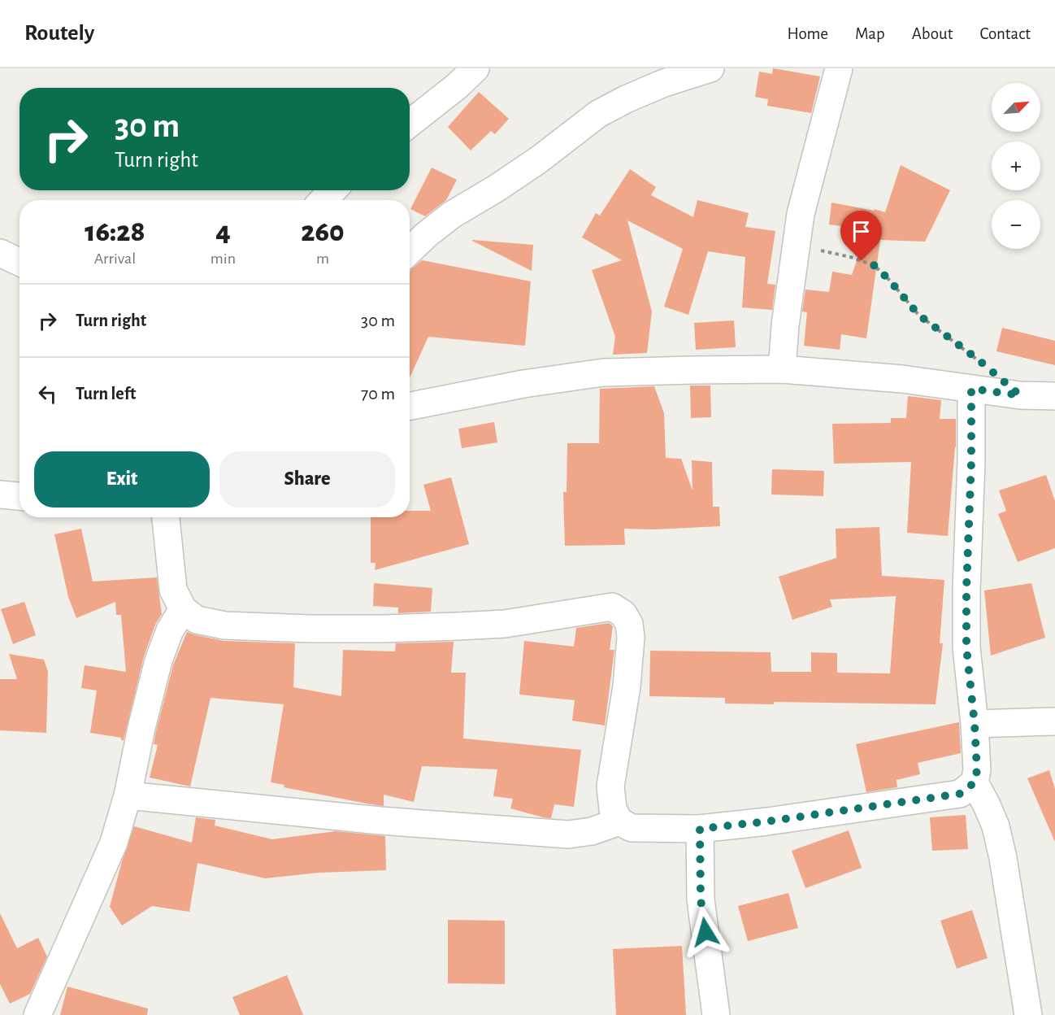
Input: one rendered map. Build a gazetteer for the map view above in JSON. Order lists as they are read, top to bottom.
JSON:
{
  "north": "top right",
  "page": {
    "header": "Routely",
    "nav": [
      "Home",
      "Map",
      "About",
      "Contact"
    ],
    "map_buttons": ["+", "−"],
    "turn": ["30 m", "Turn right"],
    "eta": [
      "16:28",
      "Arrival",
      "4",
      "min",
      "260",
      "m"
    ],
    "list": [
      {
        "name": "Turn right",
        "value": "30 m"
      },
      {
        "name": "Turn left",
        "value": "70 m"
      }
    ],
    "buttons": ["Exit", "Share"]
  }
}
